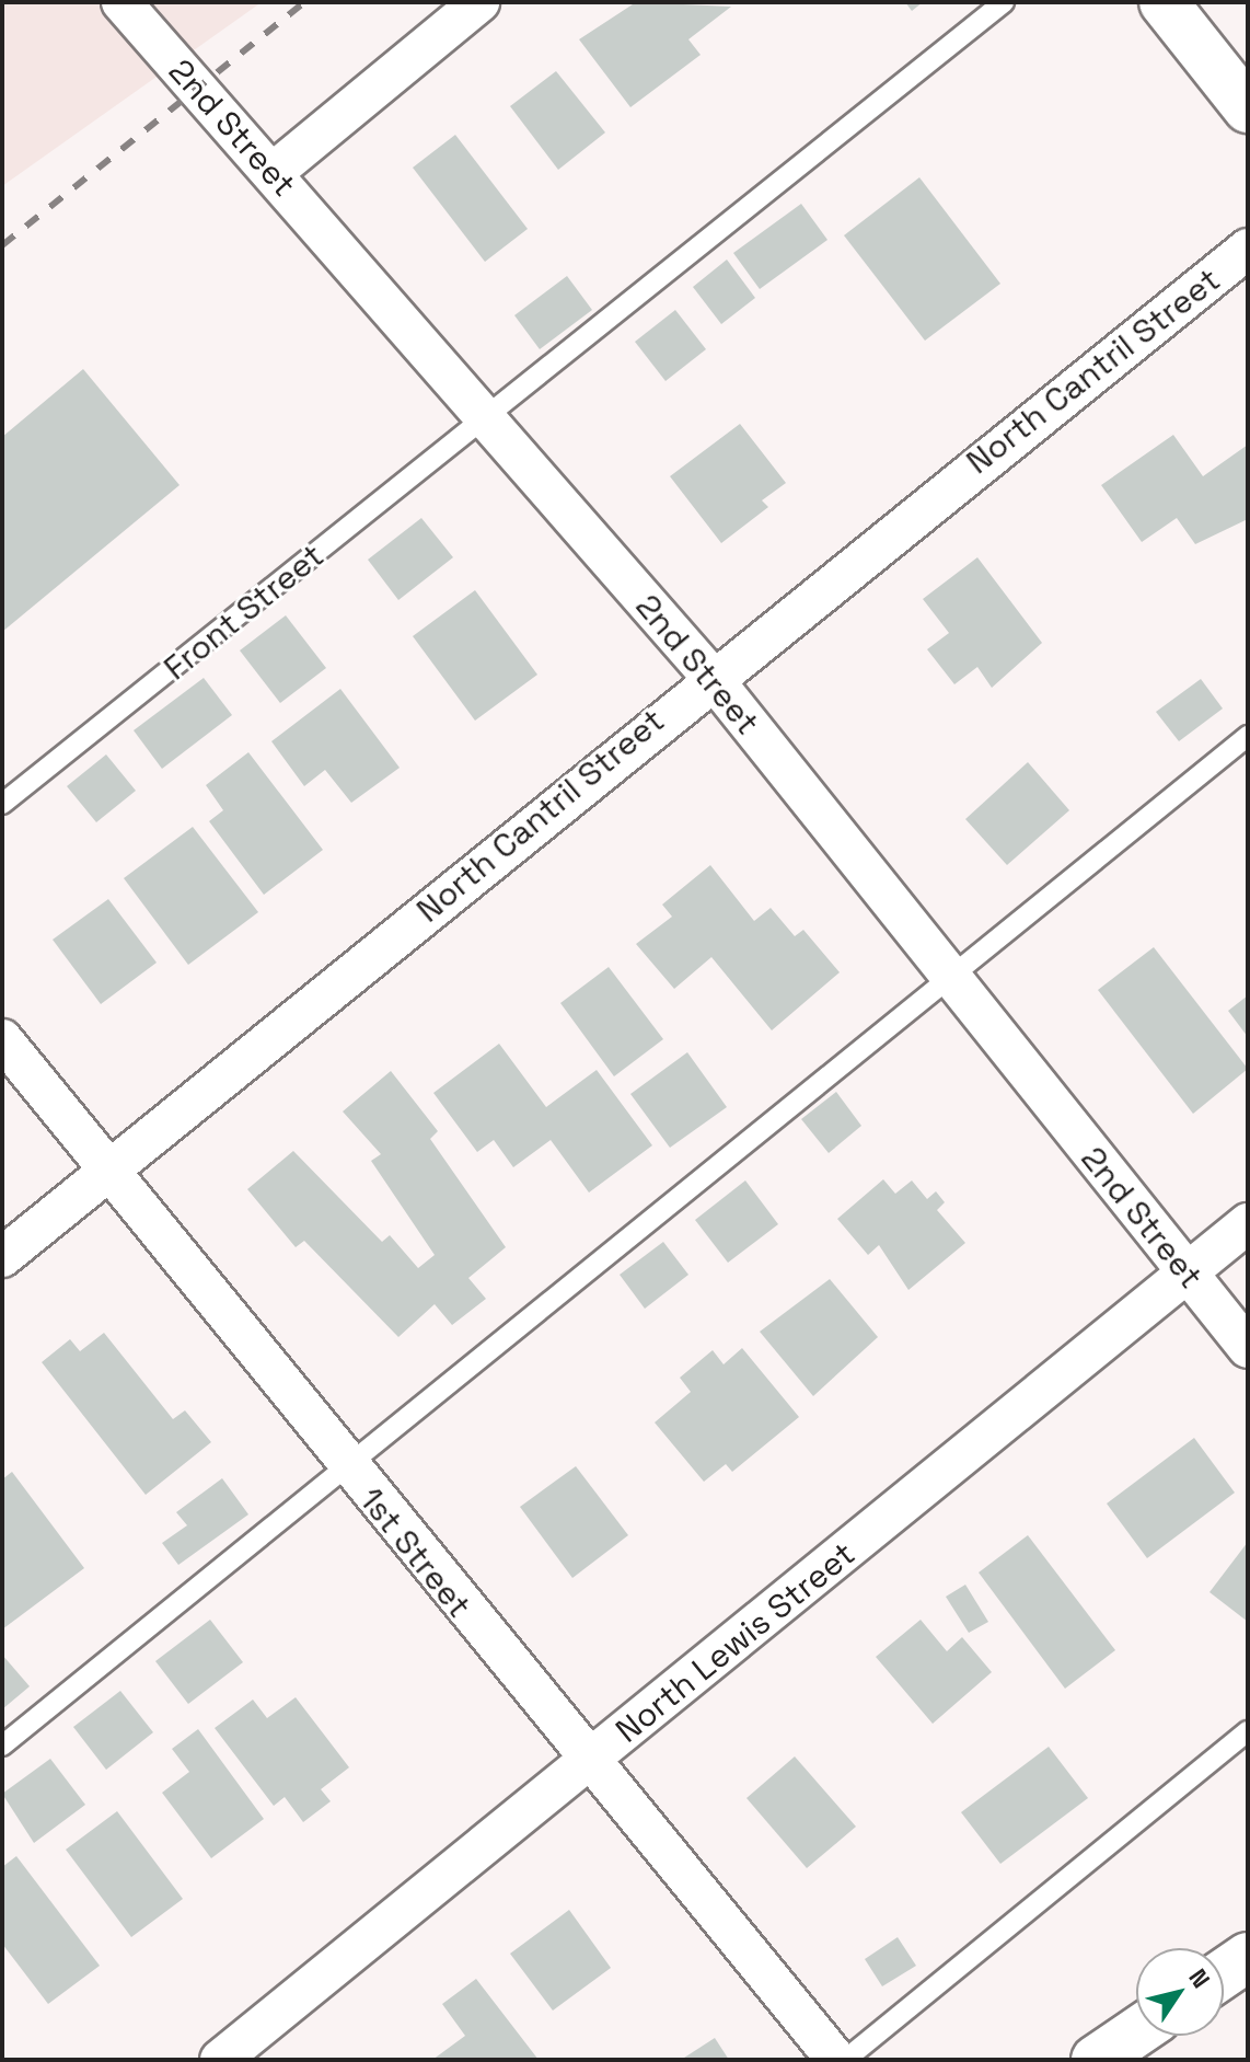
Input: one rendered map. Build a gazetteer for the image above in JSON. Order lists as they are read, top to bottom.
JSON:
{
  "streets": {
    "street": [
      "2nd Street",
      "North Cantril Street",
      "1st Street",
      "North Lewis Street"
    ],
    "lane": ["Front Street"]
  },
  "crossings": [
    ["2nd Street", "North Cantril Street"],
    ["2nd Street", "Front Street"],
    ["2nd Street", "North Lewis Street"],
    ["North Cantril Street", "1st Street"],
    ["1st Street", "North Lewis Street"]
  ],
  "north": "top right"
}
